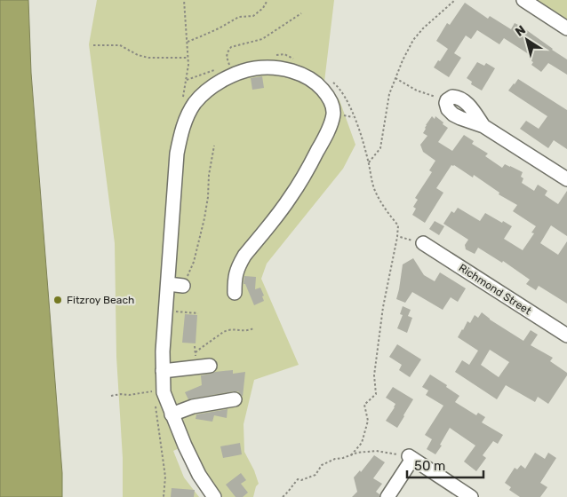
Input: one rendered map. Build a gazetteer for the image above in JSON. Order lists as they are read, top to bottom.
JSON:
{
  "streets": {
    "street": ["Richmond Street"]
  },
  "places": ["Fitzroy Beach"],
  "scale_bar": "50 m",
  "north": "top left"
}
